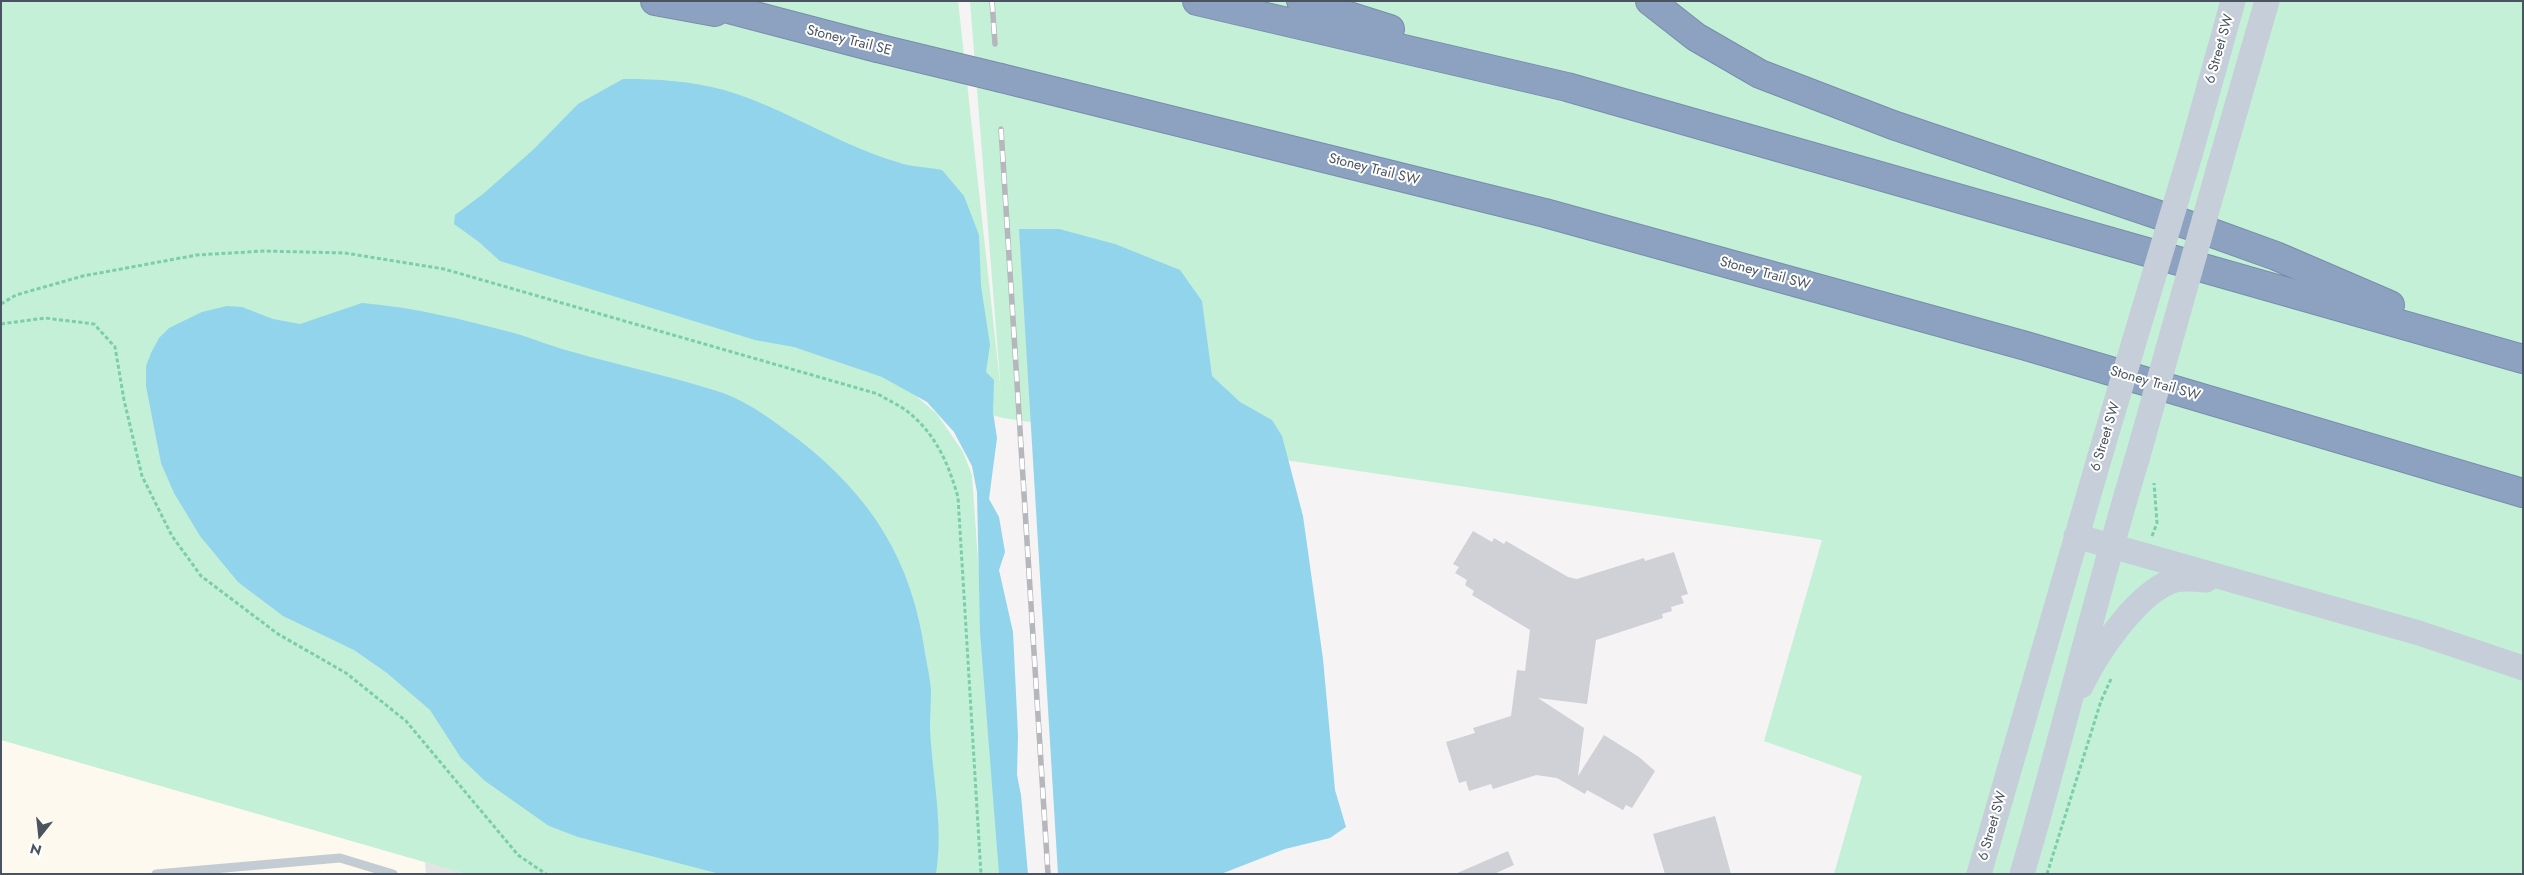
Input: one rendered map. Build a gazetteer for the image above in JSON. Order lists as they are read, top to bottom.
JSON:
{
  "streets": {
    "highway": ["Stoney Trail SE", "Stoney Trail SW"],
    "main road": ["6 Street SW"]
  },
  "crossings": [
    ["Stoney Trail SE", "Stoney Trail SW"]
  ],
  "north": "bottom"
}
